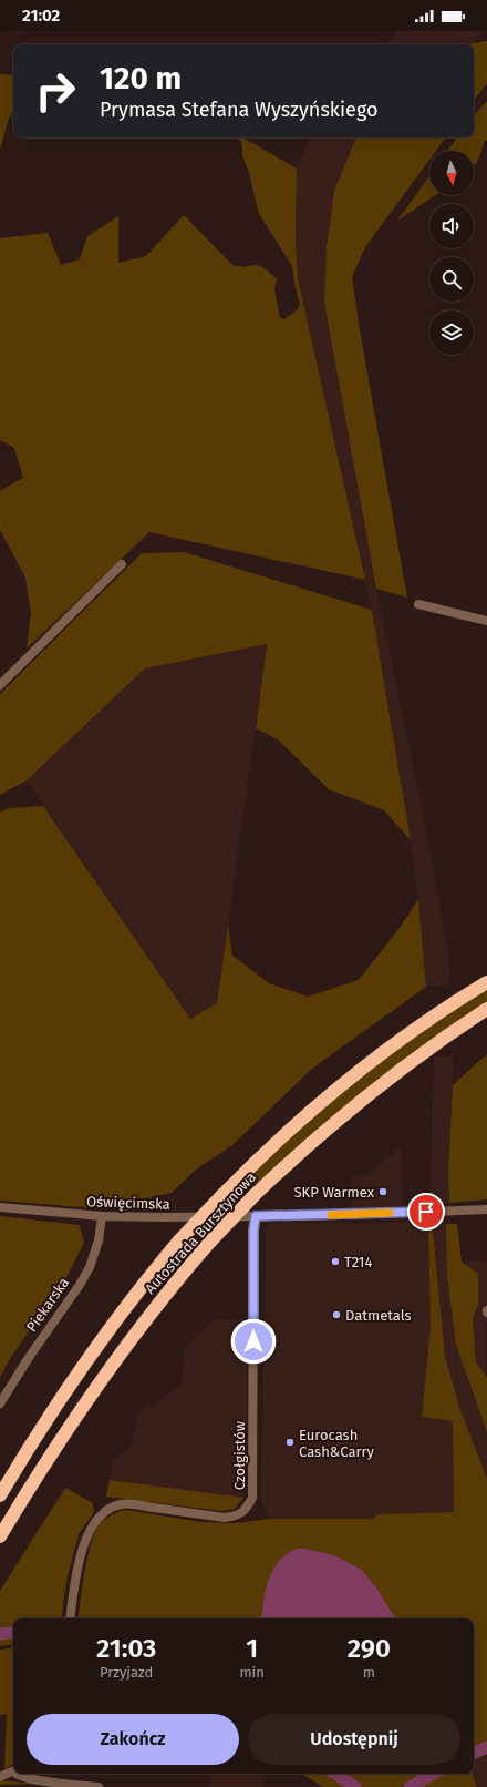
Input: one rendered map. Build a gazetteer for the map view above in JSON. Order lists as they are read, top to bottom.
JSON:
{
  "streets": {
    "highway": ["Autostrada Bursztynowa"],
    "street": ["Oświęcimska", "Piekarska", "Czołgistów"]
  },
  "crossings": [
    ["Oświęcimska", "Piekarska"],
    ["Oświęcimska", "Czołgistów"]
  ],
  "places": [
    "SKP Warmex",
    "T214",
    "Datmetals",
    "Eurocash Cash&Carry"
  ],
  "north": "bottom",
  "page": {
    "status": "21:02",
    "turn": ["120 m", "Prymasa Stefana Wyszyńskiego"],
    "eta": [
      "21:03",
      "Przyjazd",
      "1",
      "min",
      "290",
      "m"
    ],
    "buttons": ["Zakończ", "Udostępnij"]
  }
}
